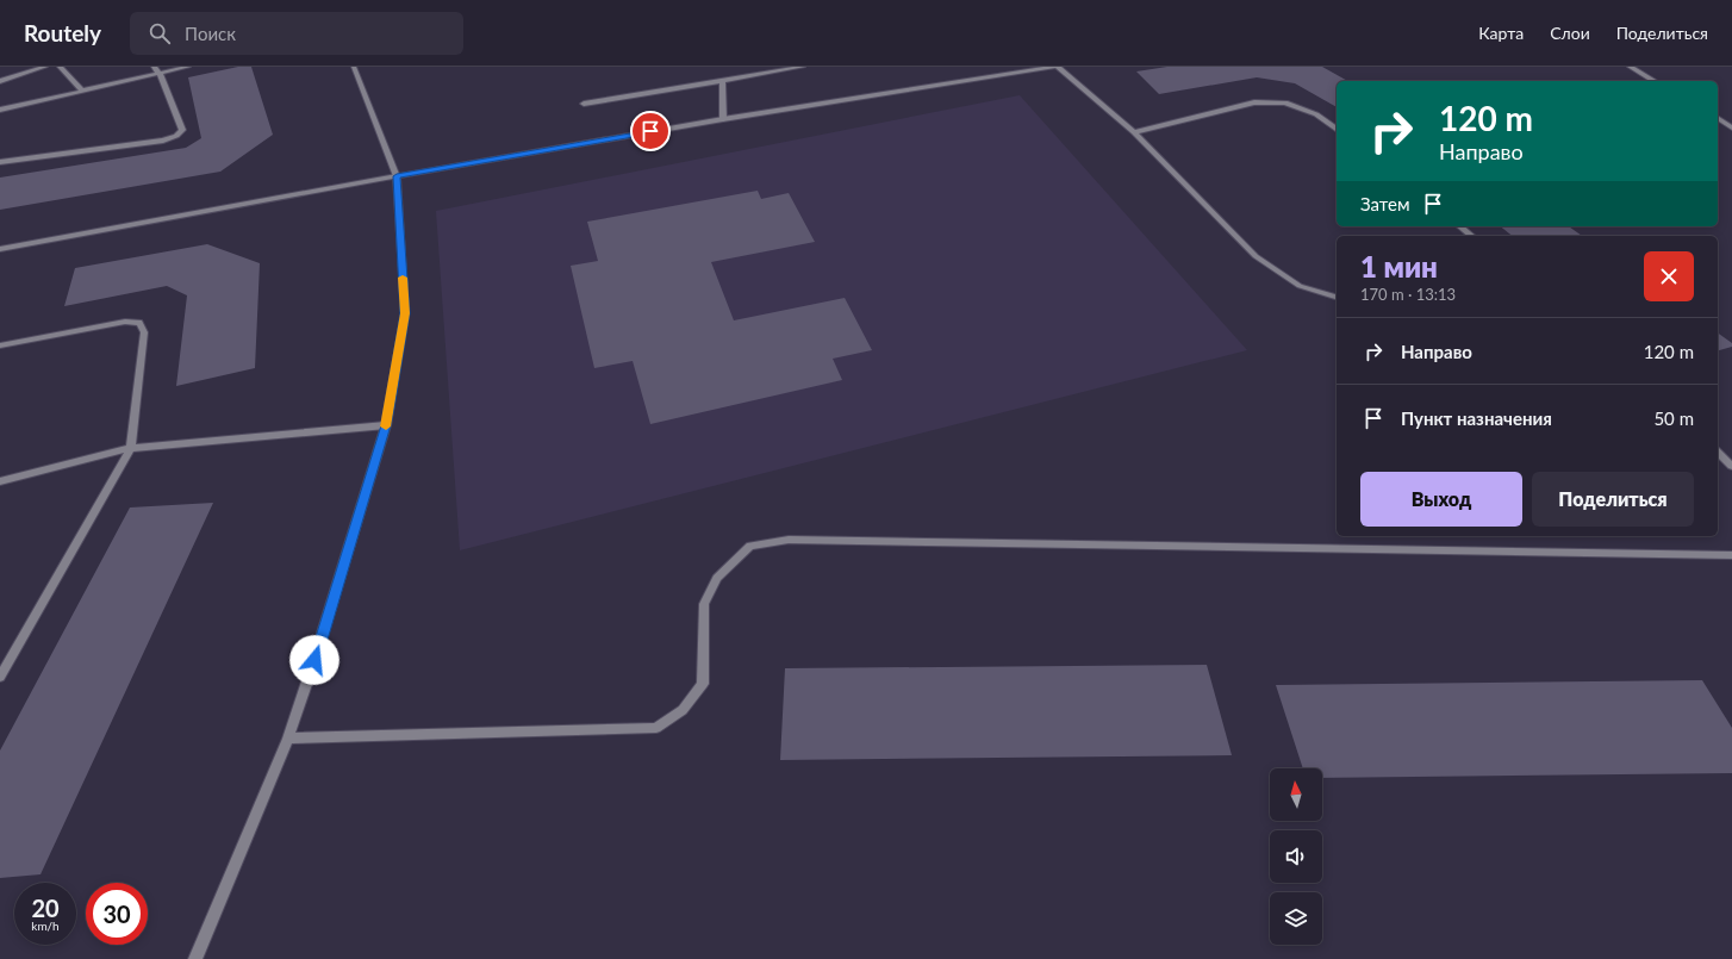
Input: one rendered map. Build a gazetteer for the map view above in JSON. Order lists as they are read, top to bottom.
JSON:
{
  "north": "top",
  "page": {
    "header": "Routely",
    "search": "Поиск",
    "nav": ["Карта", "Слои", "Поделиться"],
    "turn": ["120 m", "Направо"],
    "then": "Затем",
    "heading": ["1 мин", "170 m · 13:13"],
    "list": [
      {
        "name": "Направо",
        "value": "120 m"
      },
      {
        "name": "Пункт назначения",
        "value": "50 m"
      }
    ],
    "buttons": ["Выход", "Поделиться"],
    "speed": "20 km/h",
    "limit": "30"
  }
}
